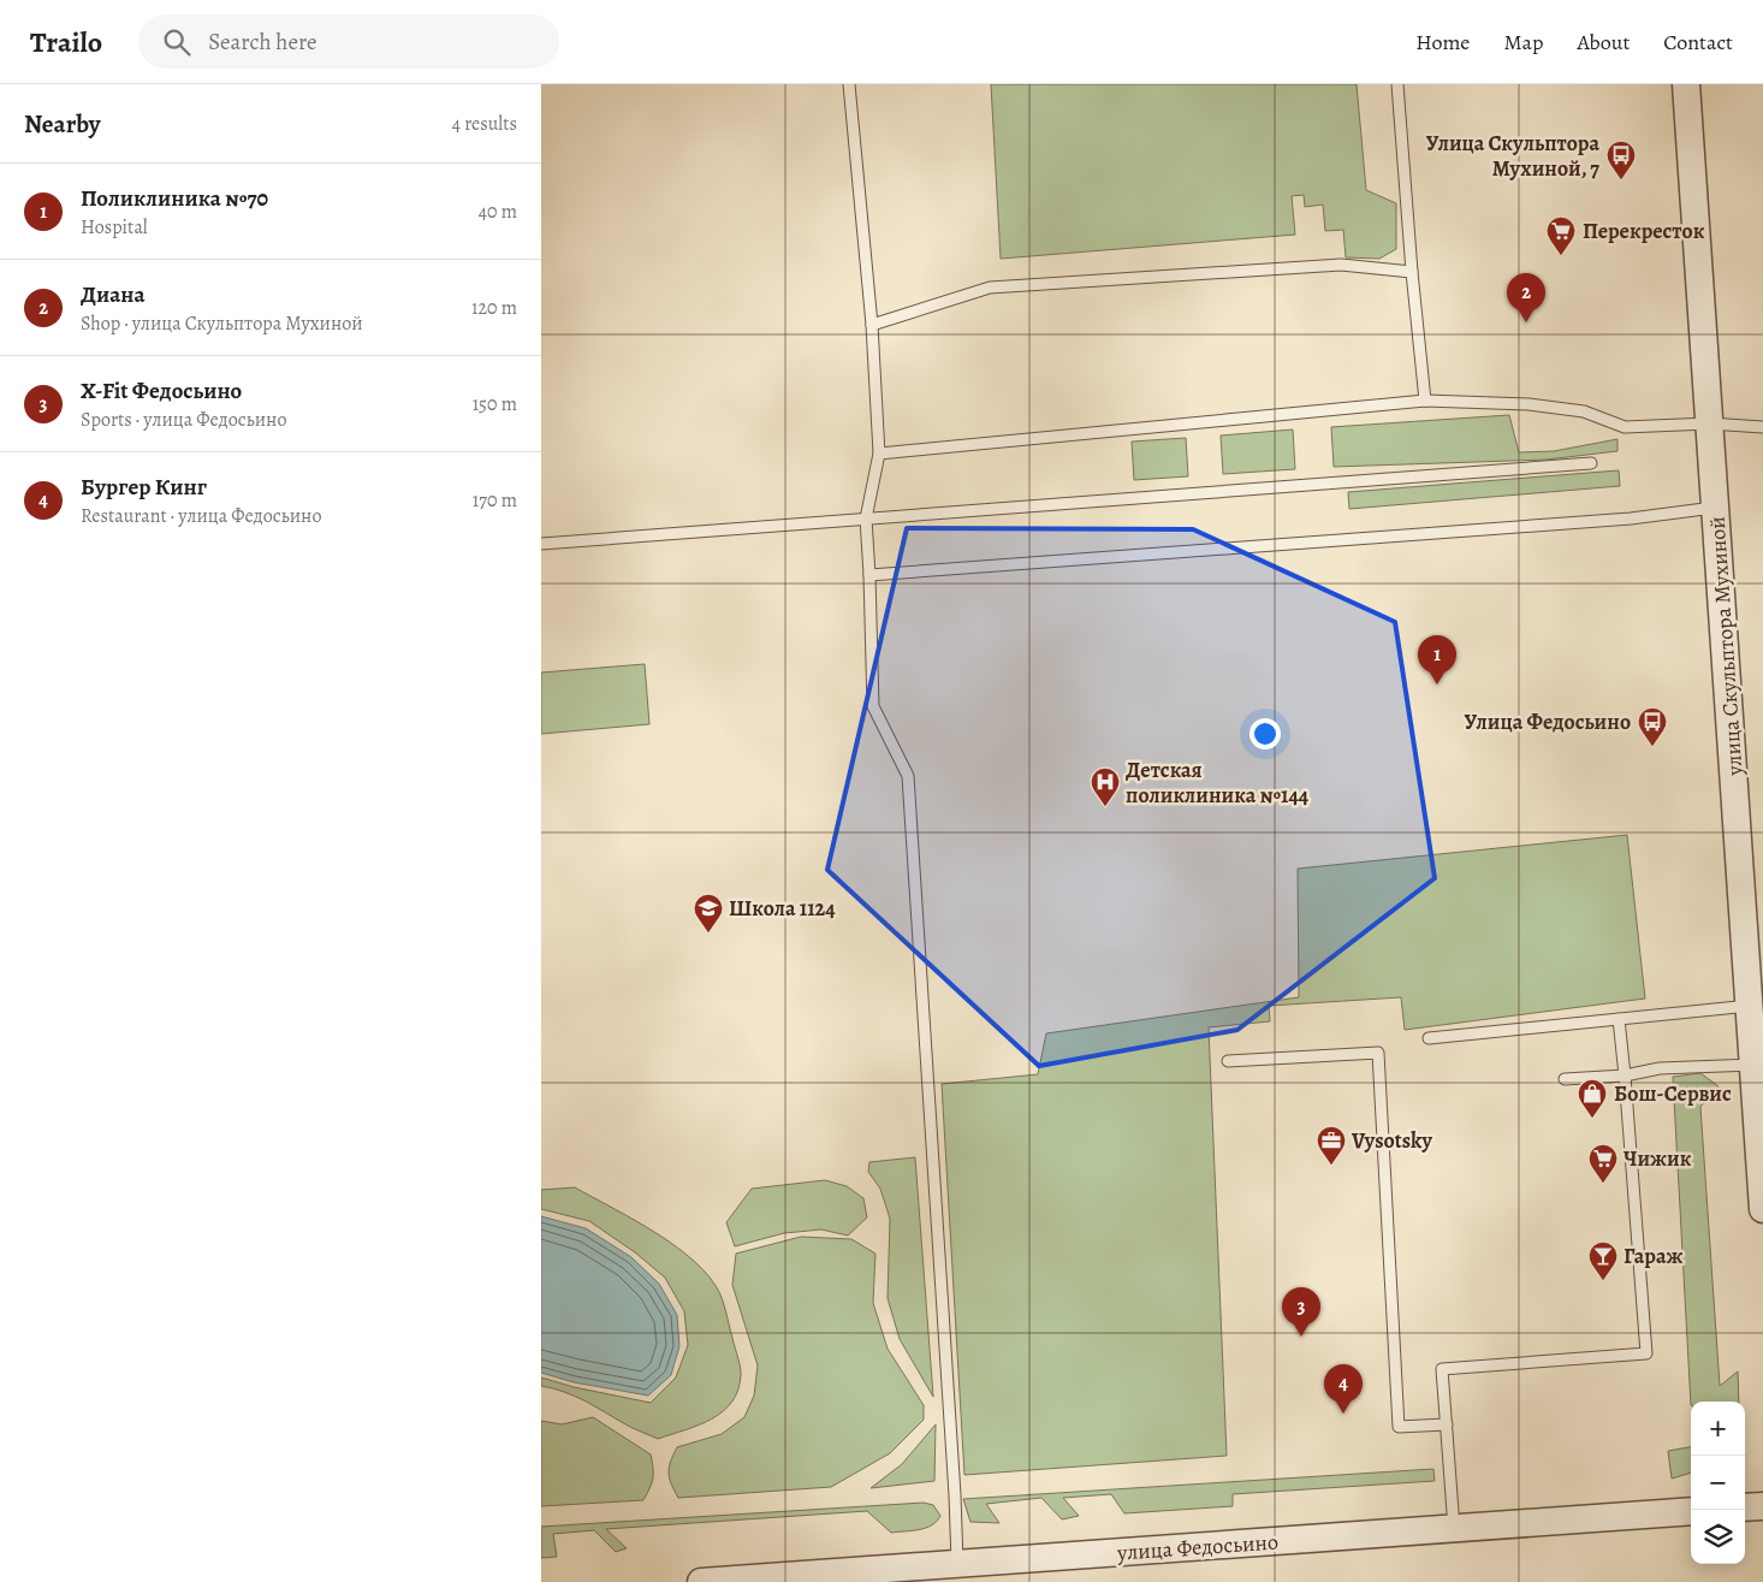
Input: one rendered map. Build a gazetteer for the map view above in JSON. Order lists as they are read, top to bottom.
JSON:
{
  "streets": {
    "street": ["улица Скульптора Мухиной", "улица Федосьино"]
  },
  "places": {
    "bus stop": ["Улица Скульптора Мухиной, 7", "Улица Федосьино"],
    "supermarket": ["Перекресток", "Чижик"],
    "hospital": ["Детская поликлиника №144"],
    "school or university": ["Школа 1124"],
    "shop": ["Бош-Сервис"],
    "office": ["Vysotsky"],
    "bar": ["Гараж"]
  },
  "page": {
    "header": "Trailo",
    "search": "Search here",
    "nav": [
      "Home",
      "Map",
      "About",
      "Contact"
    ],
    "heading": ["Nearby", "4 results"],
    "list": [
      {
        "mark": "1",
        "name": "Поликлиника №70",
        "note": "Hospital",
        "value": "40 m"
      },
      {
        "mark": "2",
        "name": "Диана",
        "note": "Shop · улица Скульптора Мухиной",
        "value": "120 m"
      },
      {
        "mark": "3",
        "name": "X-Fit Федосьино",
        "note": "Sports · улица Федосьино",
        "value": "150 m"
      },
      {
        "mark": "4",
        "name": "Бургер Кинг",
        "note": "Restaurant · улица Федосьино",
        "value": "170 m"
      }
    ],
    "pins": [
      "2",
      "1",
      "3",
      "4"
    ],
    "map_buttons": ["+", "−"]
  }
}
